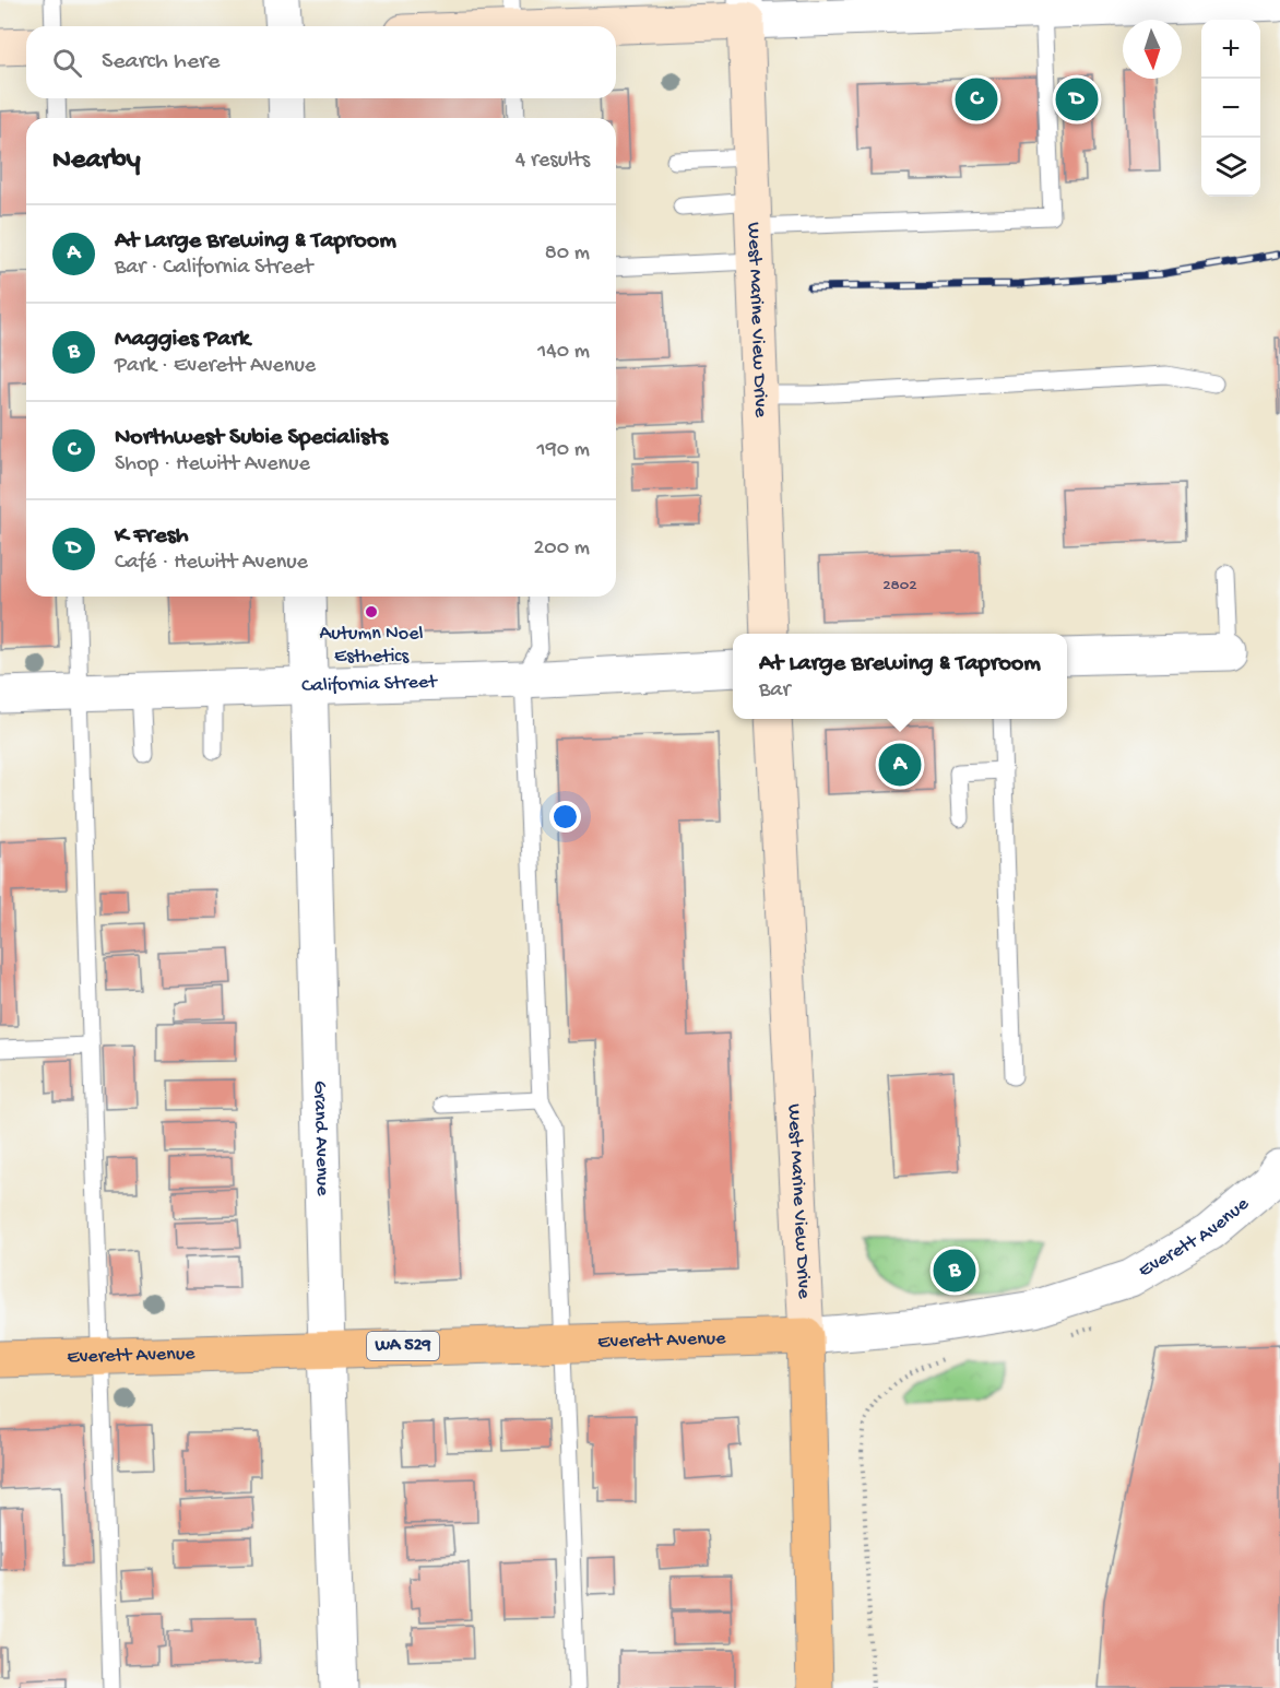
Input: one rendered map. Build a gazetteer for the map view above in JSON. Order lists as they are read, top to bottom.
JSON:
{
  "streets": {
    "main road": ["West Marine View Drive", "Everett Avenue", "WA 529"],
    "street": ["California Street", "Grand Avenue"]
  },
  "crossings": [
    ["West Marine View Drive", "Everett Avenue"],
    ["California Street", "Grand Avenue"],
    ["Grand Avenue", "Everett Avenue"]
  ],
  "places": ["Autumn Noel Esthetics"],
  "house_numbers": ["2802"],
  "north": "bottom",
  "page": {
    "map_buttons": ["+", "−"],
    "search": "Search here",
    "pins": [
      "C",
      "D",
      "A",
      "B"
    ],
    "heading": ["Nearby", "4 results"],
    "list": [
      {
        "mark": "A",
        "name": "At Large Brewing & Taproom",
        "note": "Bar · California Street",
        "value": "80 m"
      },
      {
        "mark": "B",
        "name": "Maggies Park",
        "note": "Park · Everett Avenue",
        "value": "140 m"
      },
      {
        "mark": "C",
        "name": "Northwest Subie Specialists",
        "note": "Shop · Hewitt Avenue",
        "value": "190 m"
      },
      {
        "mark": "D",
        "name": "K Fresh",
        "note": "Café · Hewitt Avenue",
        "value": "200 m"
      }
    ],
    "popup": ["At Large Brewing & Taproom", "Bar"]
  }
}
